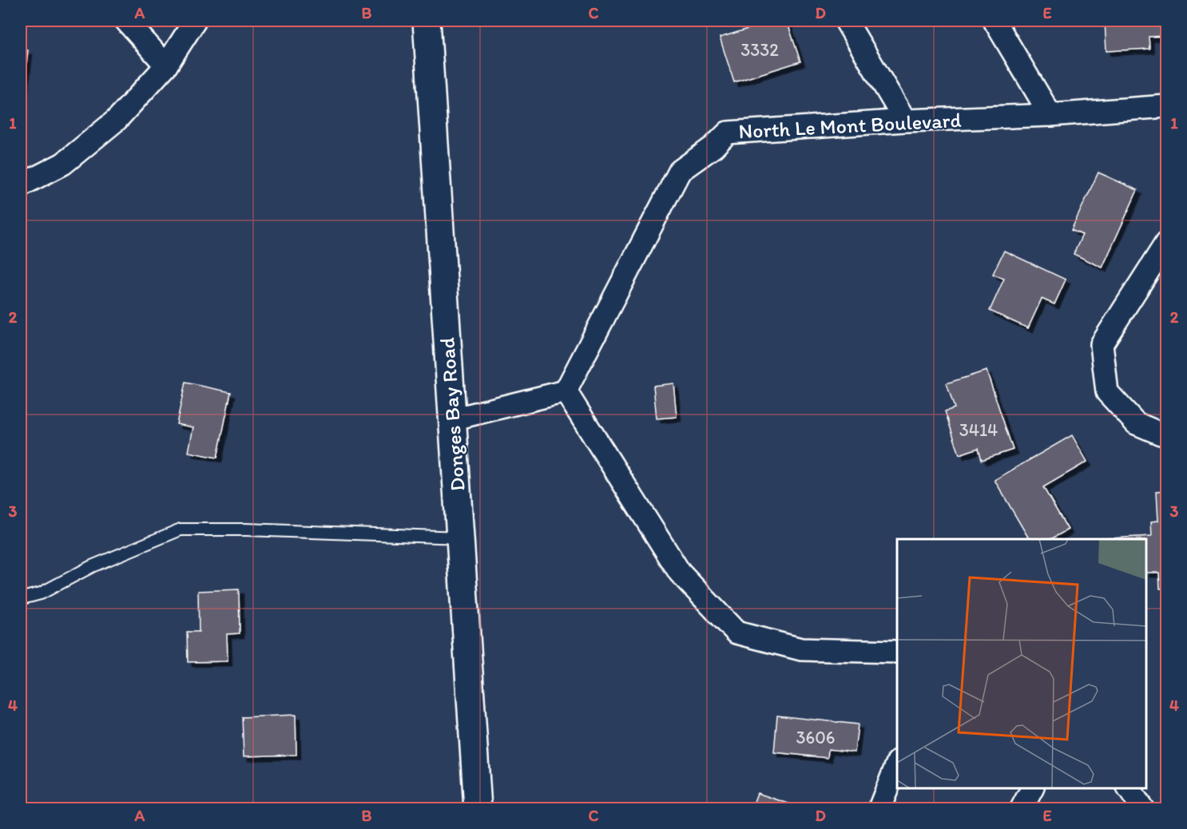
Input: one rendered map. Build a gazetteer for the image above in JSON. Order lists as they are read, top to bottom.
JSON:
{
  "streets": {
    "street": ["North Le Mont Boulevard", "Donges Bay Road"]
  },
  "house_numbers": ["3332", "3414", "3606"],
  "grid": {
    "columns": [
      "A",
      "B",
      "C",
      "D",
      "E"
    ],
    "rows": [
      "1",
      "2",
      "3",
      "4"
    ]
  }
}
